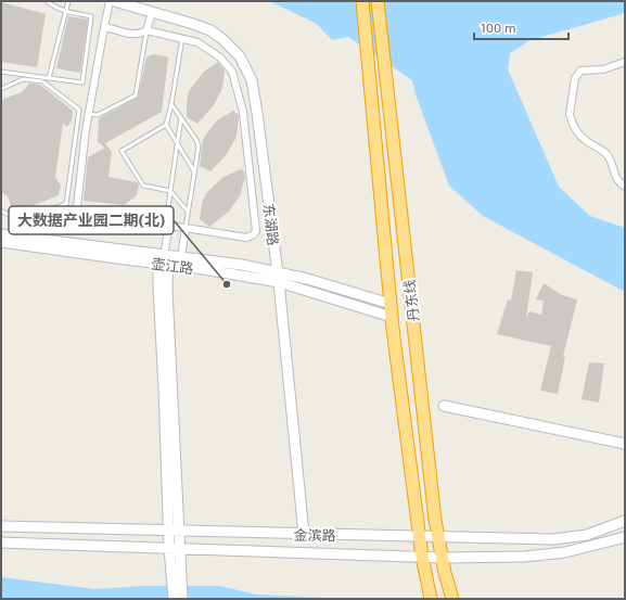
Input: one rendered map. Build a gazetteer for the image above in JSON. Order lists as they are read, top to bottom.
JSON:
{
  "streets": {
    "highway": ["丹东线"],
    "main road": ["东湖路", "壶江路", "金滨路"]
  },
  "crossings": [
    ["东湖路", "壶江路"],
    ["东湖路", "金滨路"],
    ["壶江路", "丹东线"],
    ["丹东线", "金滨路"]
  ],
  "places": ["大数据产业园二期(北)"],
  "scale_bar": "100 m"
}
